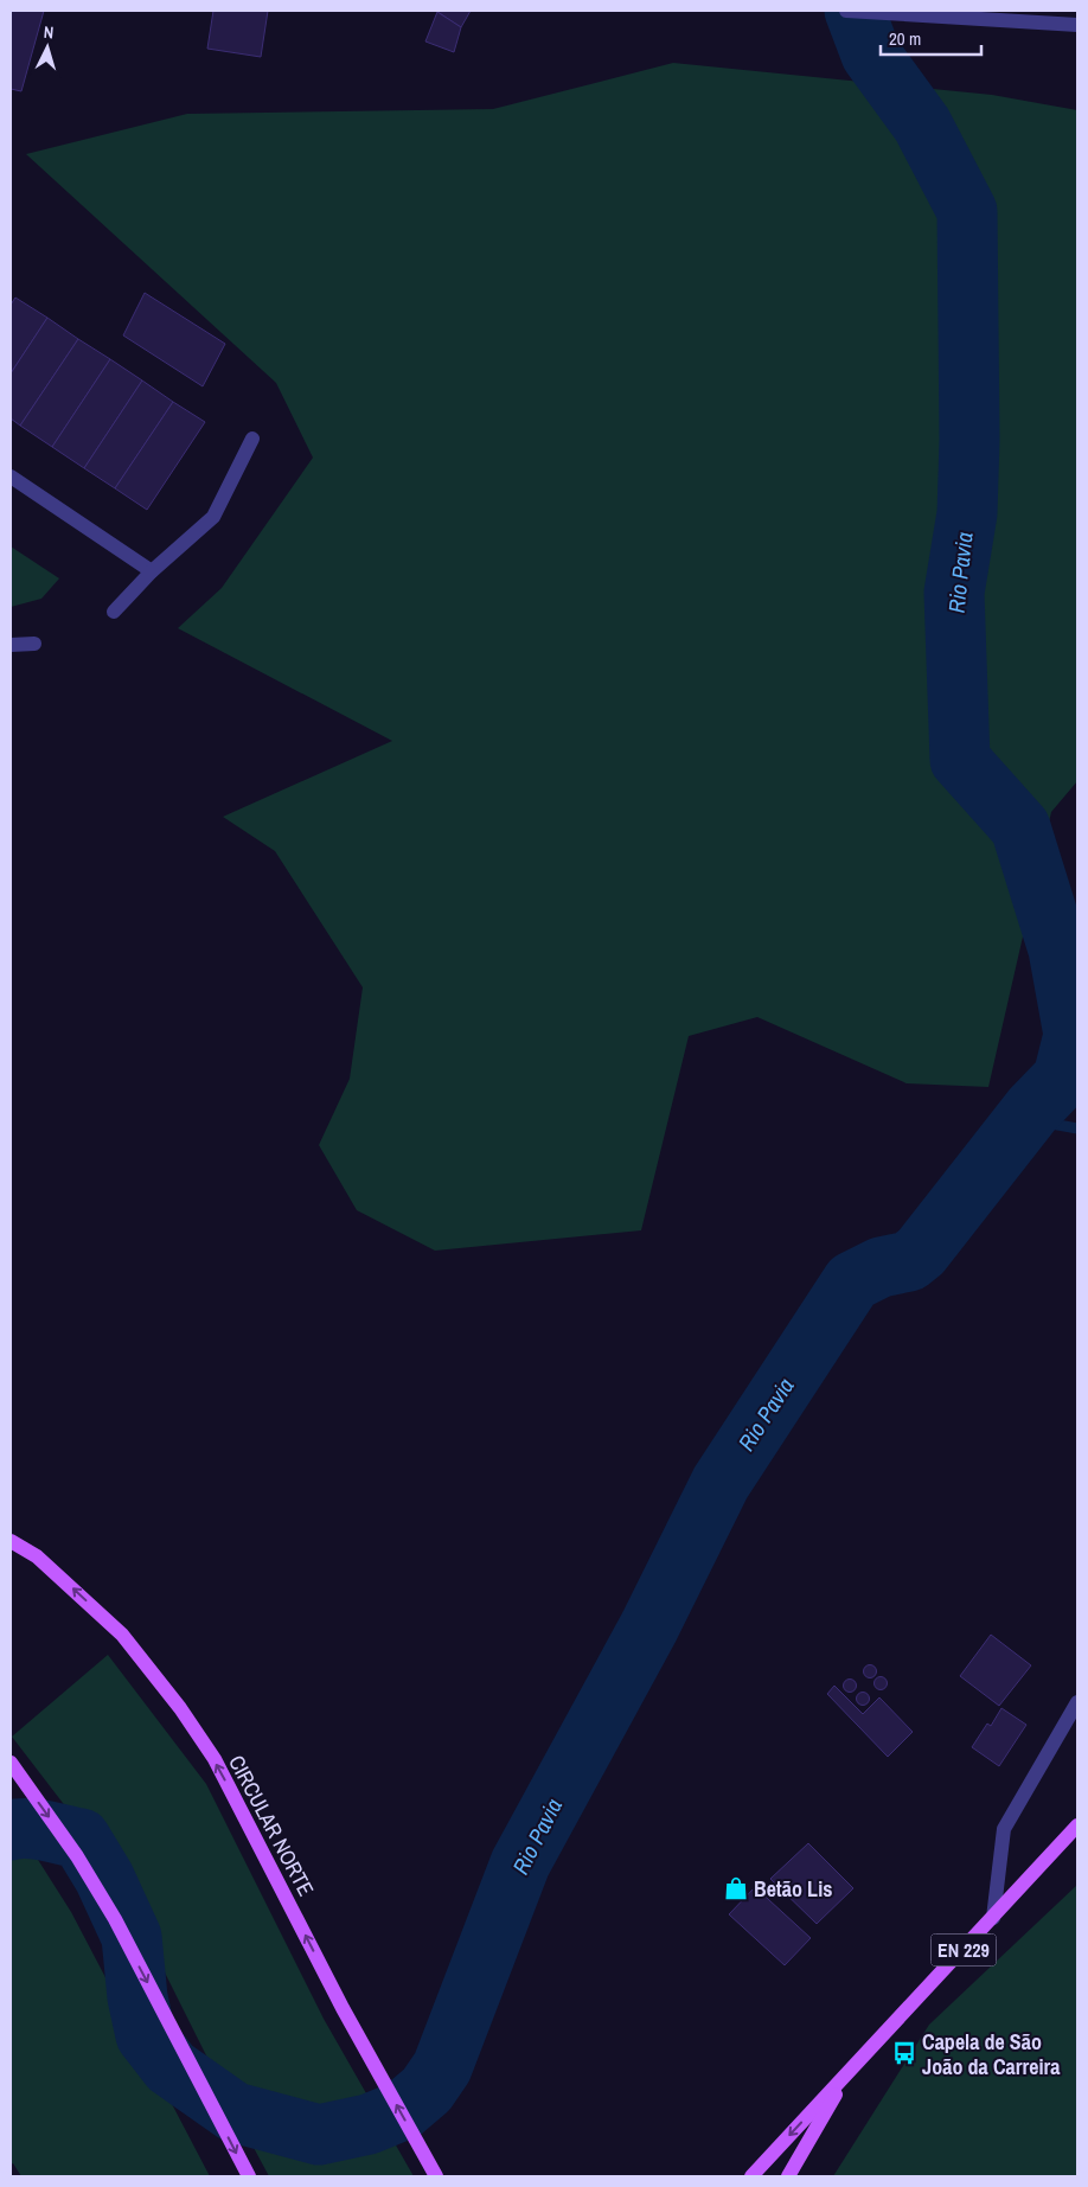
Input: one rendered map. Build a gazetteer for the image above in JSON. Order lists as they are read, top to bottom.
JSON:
{
  "streets": {
    "main road": ["CIRCULAR NORTE", "EN 229"]
  },
  "one_way": ["CIRCULAR NORTE"],
  "water": ["Rio Pavia"],
  "places": {
    "shop": ["Betão Lis"],
    "bus stop": ["Capela de São João da Carreira"]
  },
  "scale_bar": "20 m",
  "north": "top"
}
